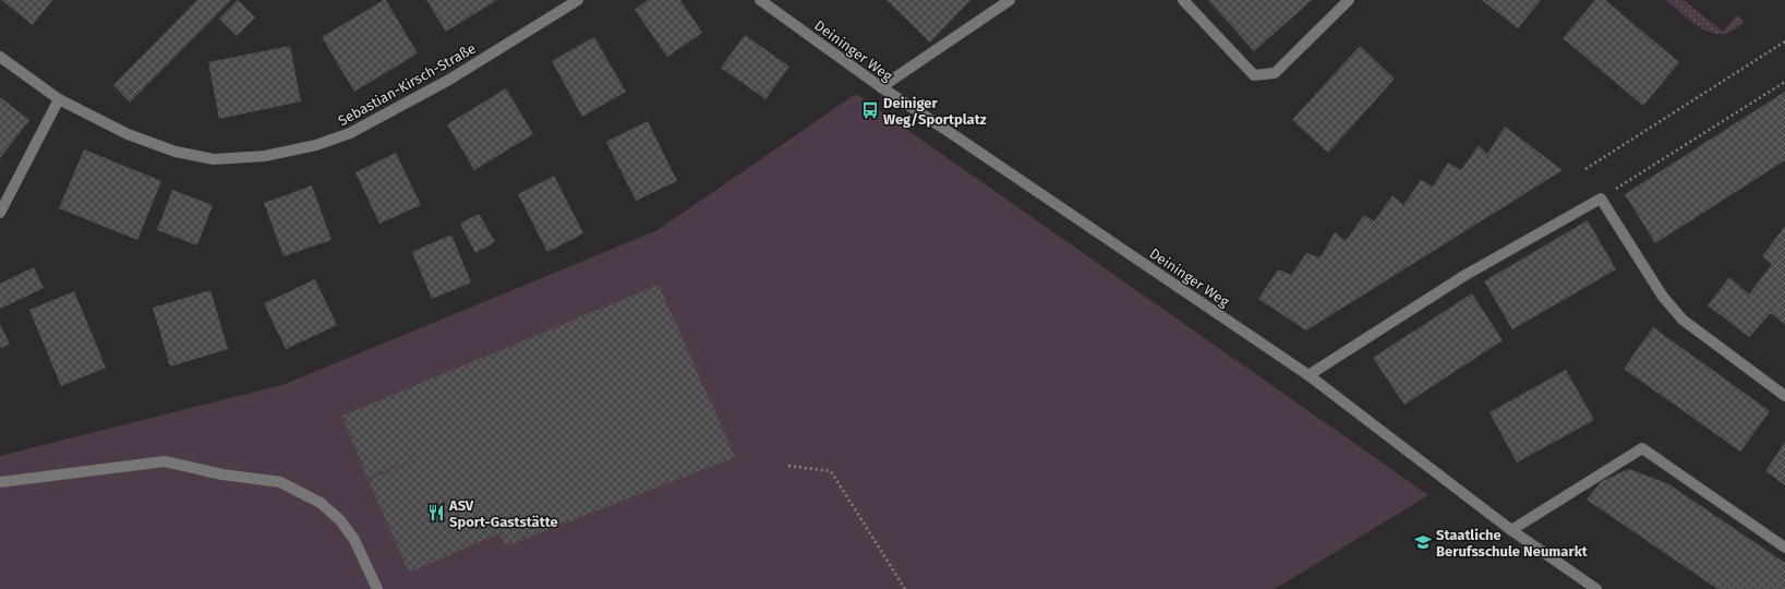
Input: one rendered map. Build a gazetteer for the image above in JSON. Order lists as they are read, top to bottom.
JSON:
{
  "streets": {
    "street": ["Deininger Weg", "Sebastian-Kirsch-Straße"]
  },
  "places": {
    "bus stop": ["Deiniger Weg/Sportplatz"],
    "restaurant": ["ASV Sport-Gaststätte"],
    "school or university": ["Staatliche Berufsschule Neumarkt"]
  }
}
